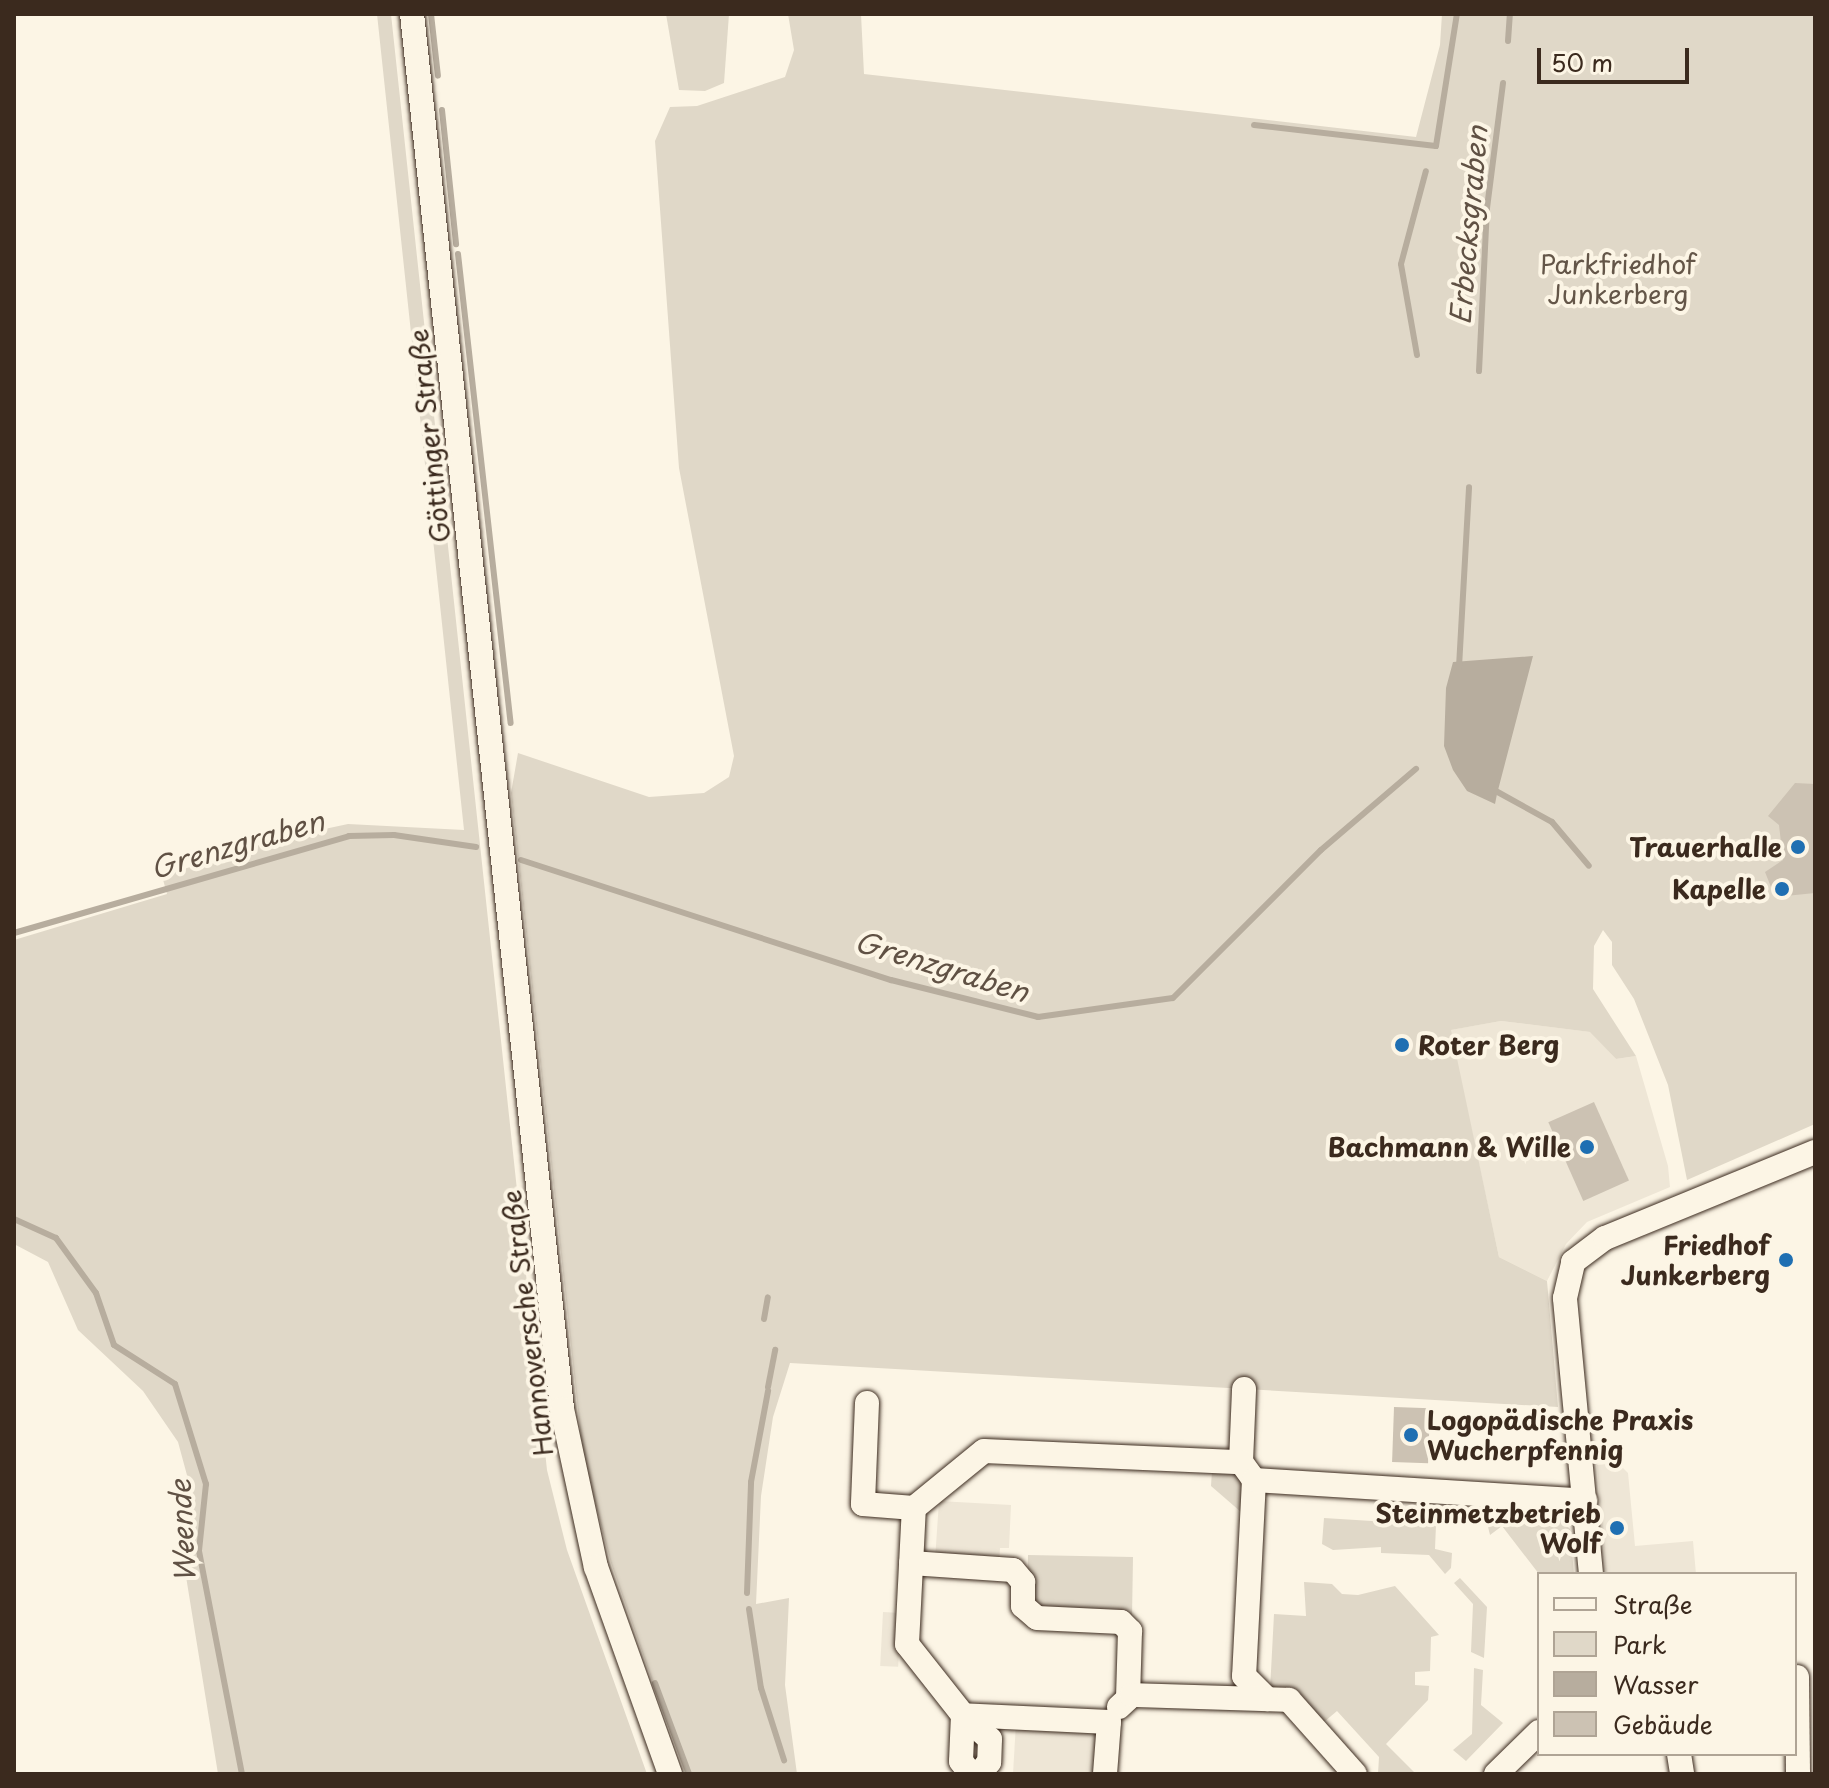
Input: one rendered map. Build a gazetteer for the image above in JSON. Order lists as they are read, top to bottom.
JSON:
{
  "streets": {
    "street": ["Göttinger Straße", "Hannoversche Straße"]
  },
  "crossings": [
    ["Göttinger Straße", "Hannoversche Straße"]
  ],
  "water": ["Erbecksgraben", "Grenzgraben", "Weende"],
  "parks": ["Parkfriedhof Junkerberg"],
  "places": [
    "Trauerhalle",
    "Kapelle",
    "Roter Berg",
    "Bachmann & Wille",
    "Friedhof Junkerberg",
    "Logopädische Praxis Wucherpfennig",
    "Steinmetzbetrieb Wolf"
  ],
  "legend": [
    "Straße",
    "Park",
    "Wasser",
    "Gebäude"
  ],
  "scale_bar": "50 m"
}
